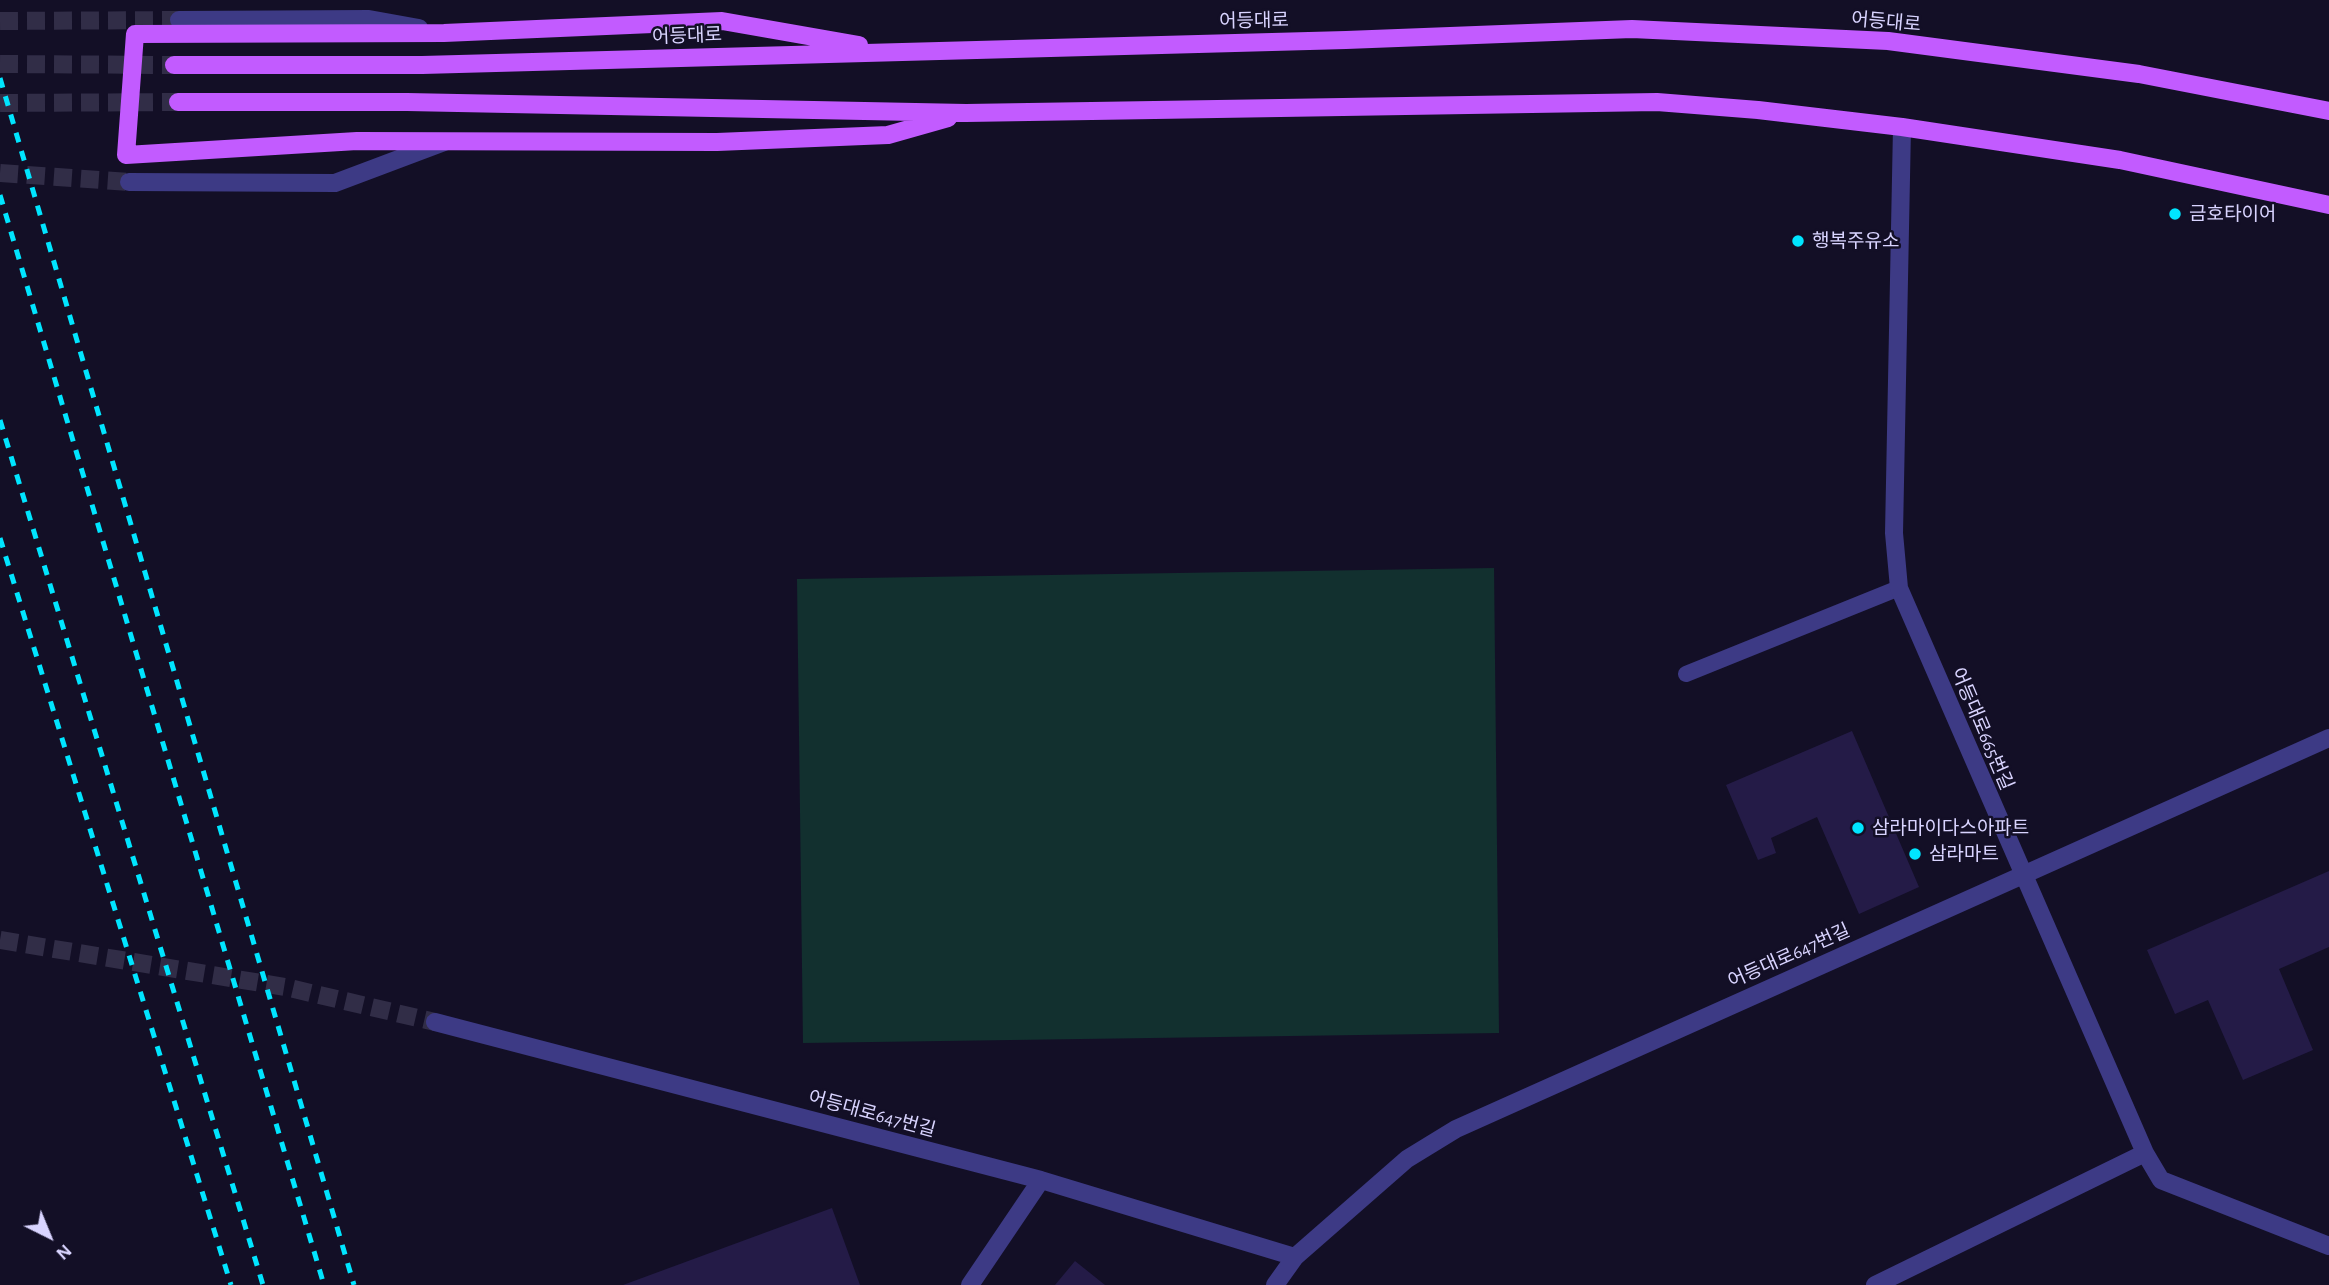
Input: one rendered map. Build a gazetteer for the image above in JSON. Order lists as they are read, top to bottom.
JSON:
{
  "streets": {
    "main road": ["어등대로"],
    "street": ["어등대로665번길", "어등대로647번길"]
  },
  "crossings": [
    ["어등대로665번길", "어등대로647번길"]
  ],
  "places": [
    "금호타이어",
    "행복주유소",
    "삼라마이다스아파트",
    "삼라마트"
  ],
  "north": "bottom right"
}
